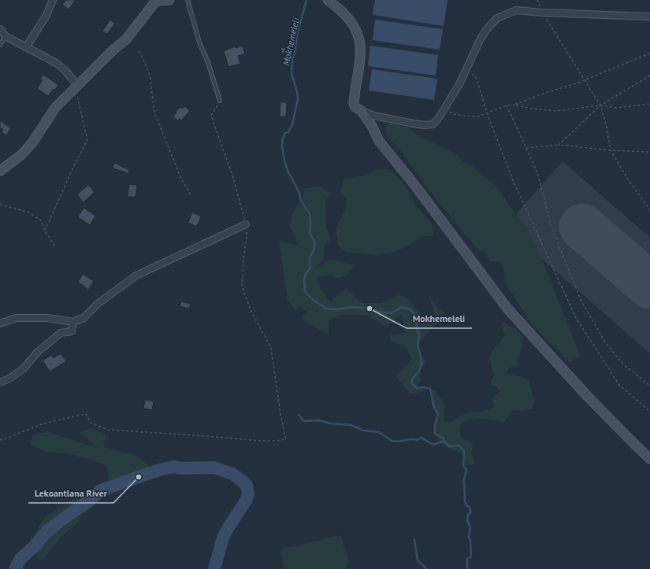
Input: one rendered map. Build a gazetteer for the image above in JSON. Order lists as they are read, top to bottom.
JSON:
{
  "water": ["Mokhemeleli"],
  "places": ["Mokhemeleli", "Lekoantlana River"]
}
